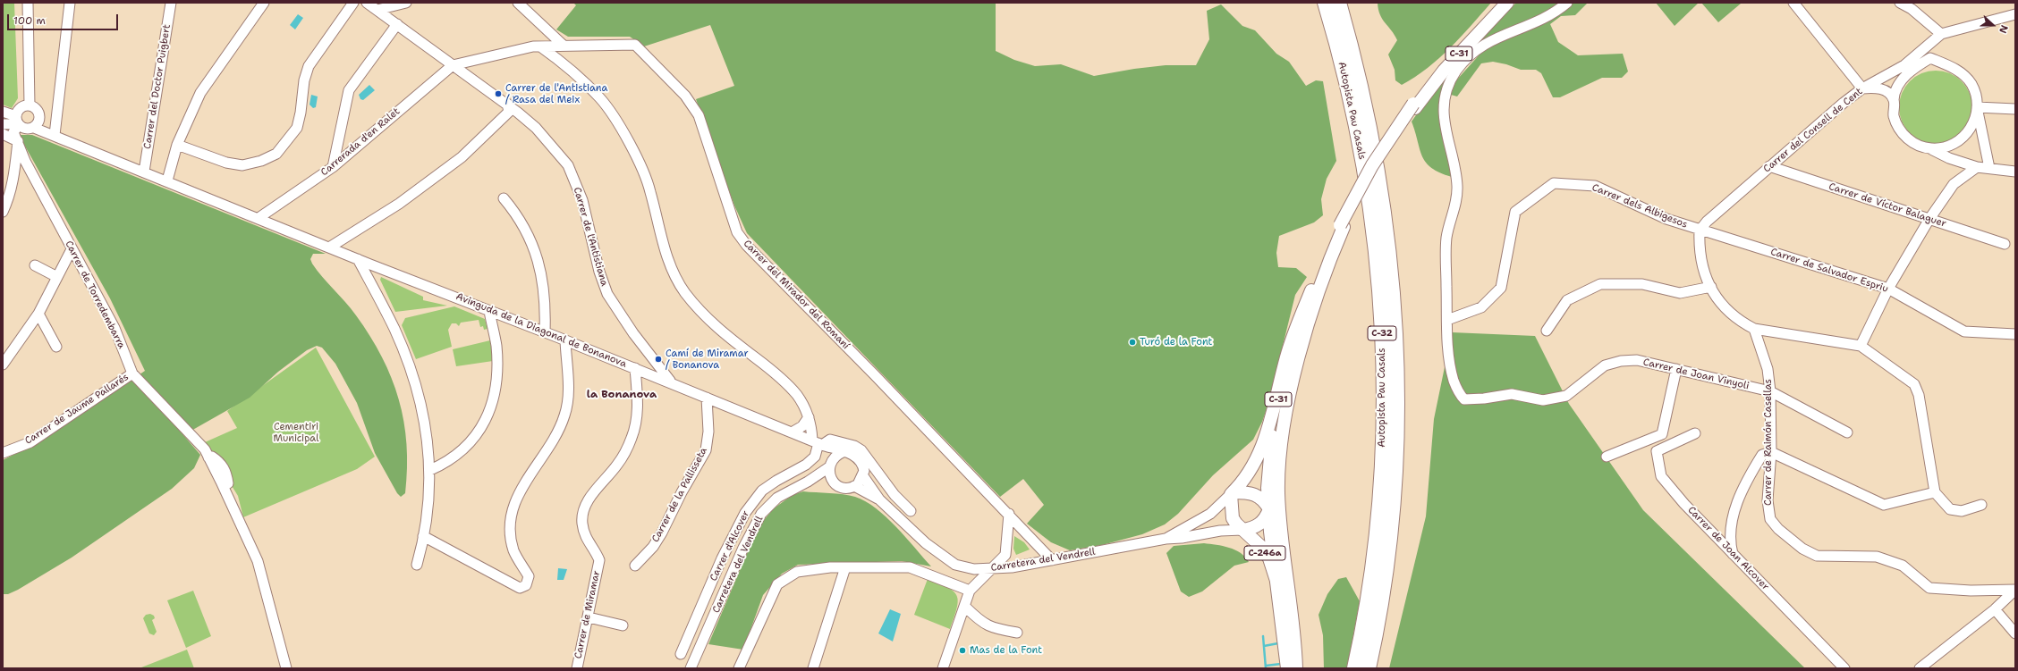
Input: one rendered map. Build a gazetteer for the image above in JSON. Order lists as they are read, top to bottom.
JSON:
{
  "streets": {
    "highway": ["Autopista Pau Casals", "C-32"],
    "main road": ["C-31", "C-246a"],
    "street": [
      "Carrer del Doctor Puigbert",
      "Carrer del Consell de Cent",
      "Carrerada d'en Ralet",
      "Carrer de Víctor Balaguer",
      "Carrer dels Albigesos",
      "Carrer de l'Antistiana",
      "Carrer de Salvador Espriu",
      "Carrer de Torredembarra",
      "Carrer del Mirador del Romaní",
      "Avinguda de la Diagonal de Bonanova",
      "Carrer de Joan Vinyoli",
      "Carrer de Jaume Pallarés",
      "Carrer de Raimón Casellas",
      "Carrer de la Pallisseta",
      "Carrer d'Alcover",
      "Carrer de Joan Alcover",
      "Carretera del Vendrell",
      "Carrer de Miramar"
    ]
  },
  "crossings": [
    ["C-31", "C-246a"],
    ["C-31", "Carretera del Vendrell"],
    ["Carrer del Consell de Cent", "Carrer de Víctor Balaguer"],
    ["Carrer del Consell de Cent", "Carrer dels Albigesos"],
    ["Carrer del Consell de Cent", "Carrer de Salvador Espriu"],
    ["Carrerada d'en Ralet", "Carrer de l'Antistiana"],
    ["Carrerada d'en Ralet", "Carrer del Mirador del Romaní"],
    ["Carrerada d'en Ralet", "Avinguda de la Diagonal de Bonanova"],
    ["Carrer dels Albigesos", "Carrer de Salvador Espriu"],
    ["Carrer dels Albigesos", "Carrer de Joan Vinyoli"],
    ["Carrer de l'Antistiana", "Avinguda de la Diagonal de Bonanova"],
    ["Carrer de Torredembarra", "Carrer de Jaume Pallarés"],
    ["Carrer del Mirador del Romaní", "Carretera del Vendrell"],
    ["Avinguda de la Diagonal de Bonanova", "Carrer de la Pallisseta"],
    ["Avinguda de la Diagonal de Bonanova", "Carrer d'Alcover"],
    ["Avinguda de la Diagonal de Bonanova", "Carretera del Vendrell"],
    ["Avinguda de la Diagonal de Bonanova", "Carrer de Miramar"],
    ["Carrer de Joan Vinyoli", "Carrer de Raimón Casellas"],
    ["C-246a", "Carretera del Vendrell"]
  ],
  "districts": ["la Bonanova"],
  "parks": ["Cementiri Municipal"],
  "places": [
    "Carrer de l'Antistiana / Rasa del Meix",
    "Turó de la Font",
    "Camí de Miramar / Bonanova",
    "Mas de la Font"
  ],
  "scale_bar": "100 m",
  "north": "right"
}
